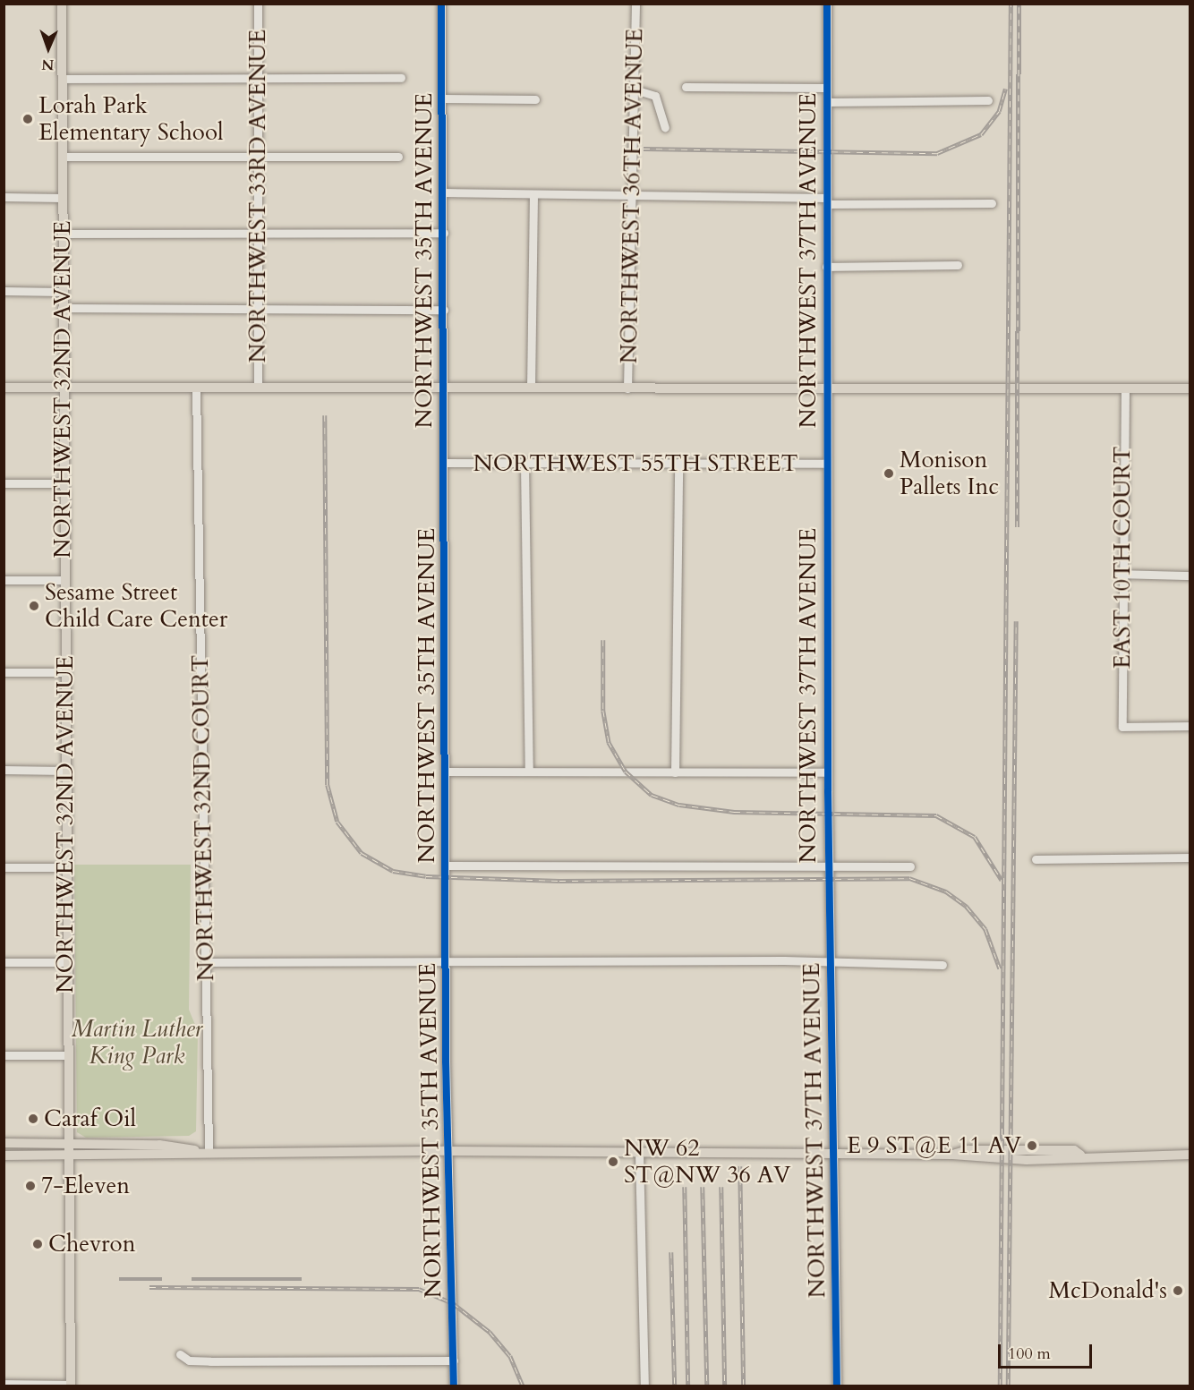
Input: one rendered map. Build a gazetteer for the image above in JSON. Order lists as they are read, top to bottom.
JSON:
{
  "streets": {
    "main road": ["NORTHWEST 32ND AVENUE"],
    "street": [
      "NORTHWEST 33RD AVENUE",
      "NORTHWEST 36TH AVENUE",
      "NORTHWEST 35TH AVENUE",
      "NORTHWEST 37TH AVENUE",
      "NORTHWEST 55TH STREET",
      "EAST 10TH COURT",
      "NORTHWEST 32ND COURT"
    ]
  },
  "crossings": [
    ["NORTHWEST 35TH AVENUE", "NORTHWEST 55TH STREET"],
    ["NORTHWEST 37TH AVENUE", "NORTHWEST 55TH STREET"]
  ],
  "parks": ["Martin Luther King Park"],
  "places": [
    "Lorah Park Elementary School",
    "Monison Pallets Inc",
    "Sesame Street Child Care Center",
    "Caraf Oil",
    "E 9 ST@E 11 AV",
    "NW 62 ST@NW 36 AV",
    "7-Eleven",
    "Chevron",
    "McDonald's"
  ],
  "scale_bar": "100 m",
  "north": "bottom"
}
